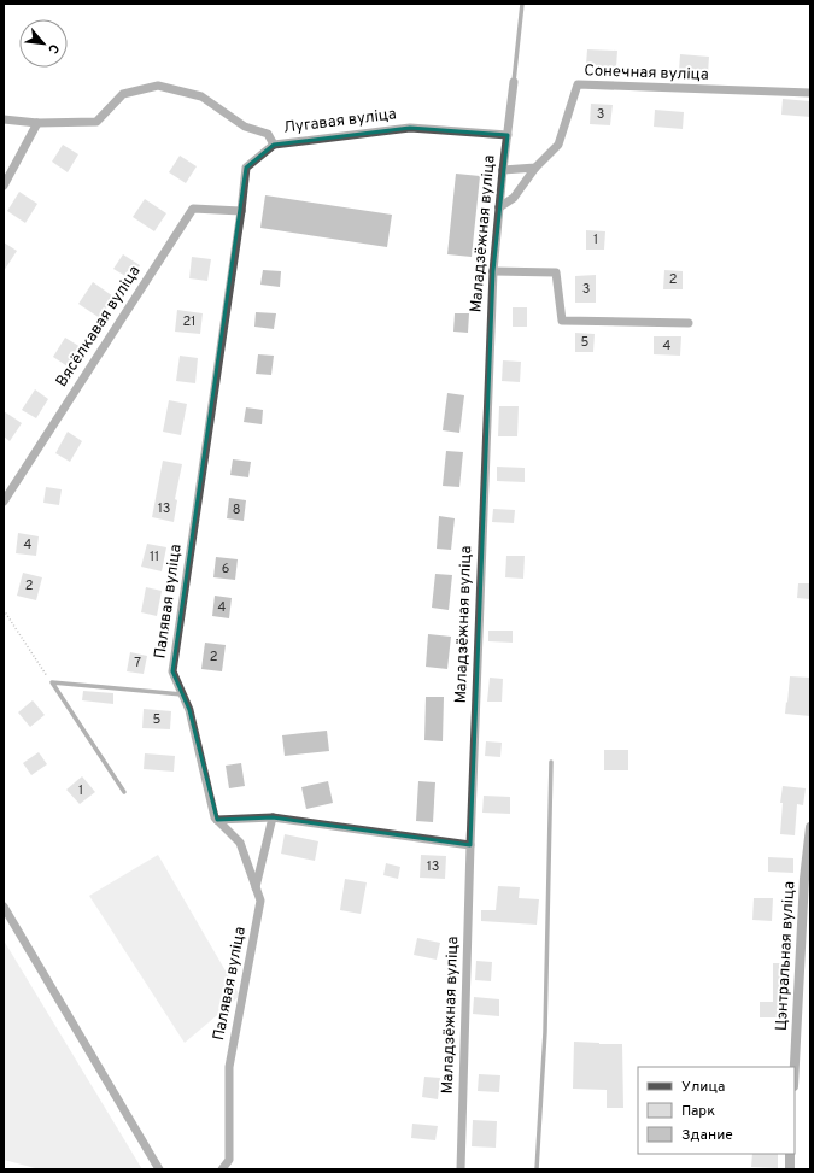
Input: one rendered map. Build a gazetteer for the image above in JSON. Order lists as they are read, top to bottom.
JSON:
{
  "streets": {
    "street": [
      "Сонечная вуліца",
      "Лугавая вуліца",
      "Маладзёжная вуліца",
      "Вясёлкавая вуліца",
      "Палявая вуліца",
      "Цэнтральная вуліца"
    ]
  },
  "crossings": [
    ["Сонечная вуліца", "Маладзёжная вуліца"],
    ["Лугавая вуліца", "Маладзёжная вуліца"],
    ["Лугавая вуліца", "Палявая вуліца"],
    ["Вясёлкавая вуліца", "Палявая вуліца"]
  ],
  "house_numbers": [
    "3",
    "1",
    "2",
    "3",
    "21",
    "5",
    "4",
    "13",
    "8",
    "4",
    "11",
    "6",
    "2",
    "4",
    "2",
    "7",
    "5",
    "1",
    "13"
  ],
  "legend": ["Улица", "Парк", "Здание"],
  "north": "bottom right"
}
